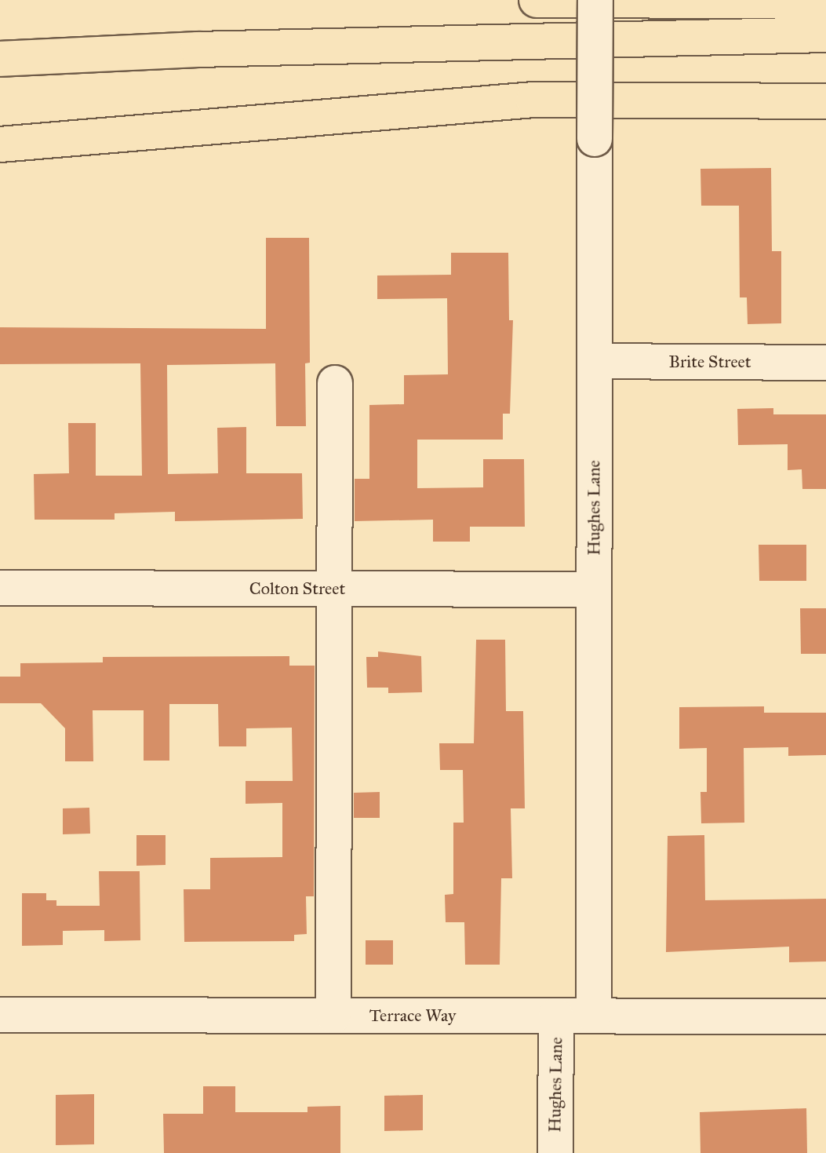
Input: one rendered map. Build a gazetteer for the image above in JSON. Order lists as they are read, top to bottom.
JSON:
{
  "streets": {
    "street": [
      "Brite Street",
      "Hughes Lane",
      "Colton Street",
      "Terrace Way"
    ]
  },
  "crossings": [
    ["Brite Street", "Hughes Lane"],
    ["Hughes Lane", "Colton Street"],
    ["Hughes Lane", "Terrace Way"]
  ]
}
